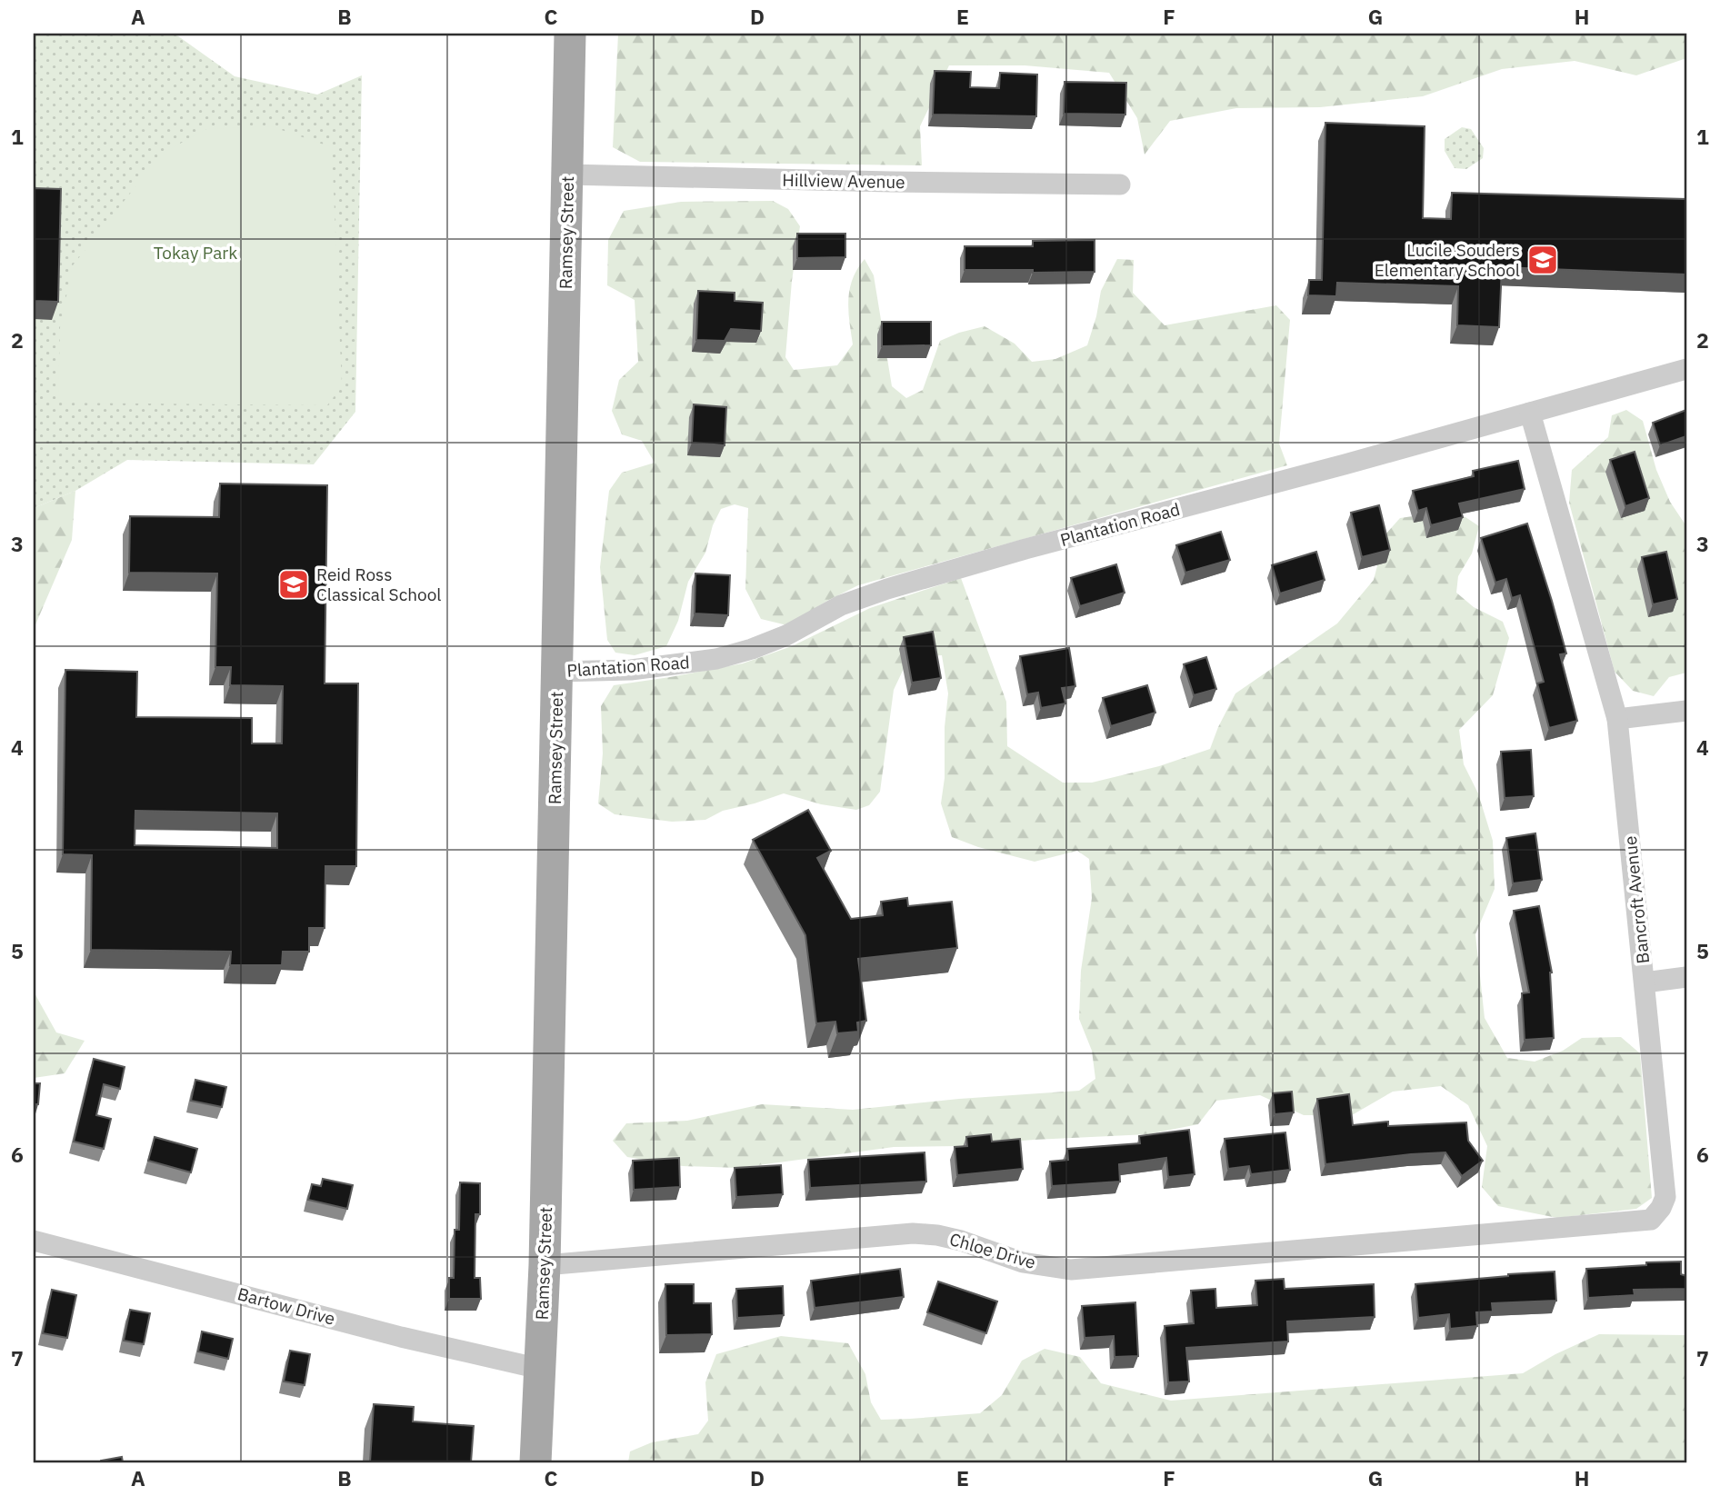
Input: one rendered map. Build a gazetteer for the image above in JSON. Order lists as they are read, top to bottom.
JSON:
{
  "streets": {
    "main road": ["Ramsey Street"],
    "street": [
      "Hillview Avenue",
      "Plantation Road",
      "Bancroft Avenue",
      "Chloe Drive",
      "Bartow Drive"
    ]
  },
  "crossings": [
    ["Hillview Avenue", "Ramsey Street"],
    ["Ramsey Street", "Plantation Road"],
    ["Ramsey Street", "Chloe Drive"],
    ["Ramsey Street", "Bartow Drive"],
    ["Plantation Road", "Bancroft Avenue"],
    ["Bancroft Avenue", "Chloe Drive"]
  ],
  "parks": ["Tokay Park"],
  "places": {
    "school or university": ["Lucile Souders Elementary School", "Reid Ross Classical School"]
  },
  "grid": {
    "columns": [
      "A",
      "B",
      "C",
      "D",
      "E",
      "F",
      "G",
      "H"
    ],
    "rows": [
      "1",
      "2",
      "3",
      "4",
      "5",
      "6",
      "7"
    ]
  }
}
